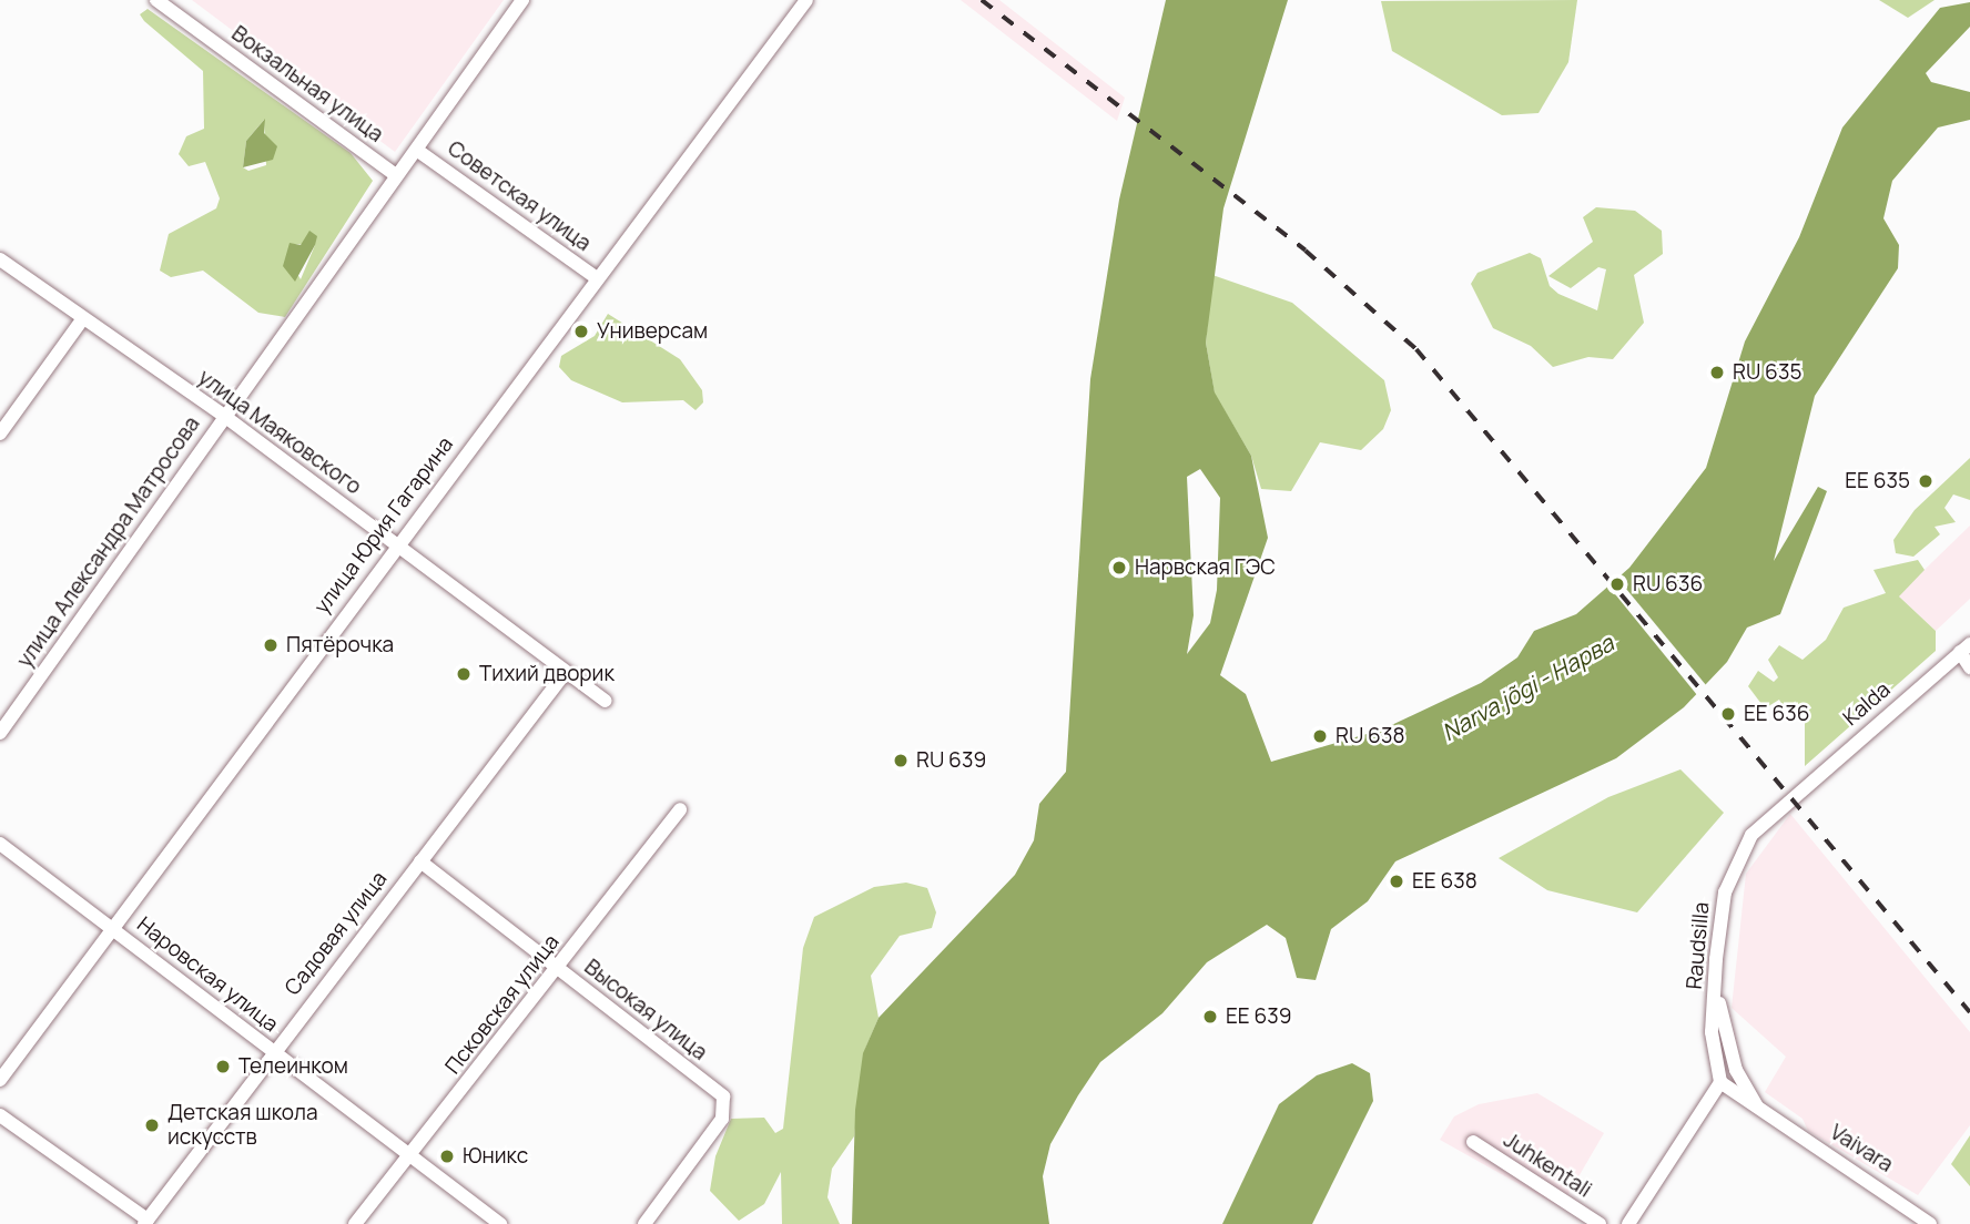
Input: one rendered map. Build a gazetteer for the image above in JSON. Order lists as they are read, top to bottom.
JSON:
{
  "streets": {
    "street": [
      "Вокзальная улица",
      "Советская улица",
      "улица Маяковского",
      "улица Юрия Гагарина",
      "улица Александра Матросова",
      "Kalda",
      "Садовая улица",
      "Raudsilla",
      "Наровская улица",
      "Псковская улица",
      "Высокая улица",
      "Vaivara",
      "Juhkentali"
    ]
  },
  "crossings": [
    ["Вокзальная улица", "улица Александра Матросова"],
    ["Советская улица", "улица Юрия Гагарина"],
    ["Советская улица", "улица Александра Матросова"],
    ["улица Маяковского", "улица Юрия Гагарина"],
    ["улица Маяковского", "улица Александра Матросова"],
    ["улица Маяковского", "Садовая улица"],
    ["улица Юрия Гагарина", "Наровская улица"],
    ["Kalda", "Raudsilla"],
    ["Садовая улица", "Наровская улица"],
    ["Садовая улица", "Высокая улица"],
    ["Raudsilla", "Vaivara"],
    ["Наровская улица", "Псковская улица"],
    ["Псковская улица", "Высокая улица"]
  ],
  "water": ["Narva jõgi - Нарва"],
  "places": [
    "Универсам",
    "RU 635",
    "EE 635",
    "Нарвская ГЭС",
    "RU 636",
    "Пятёрочка",
    "Тихий дворик",
    "EE 636",
    "RU 638",
    "RU 639",
    "EE 638",
    "EE 639",
    "Телеинком",
    "Детская школа искусств",
    "Юникс"
  ]
}
